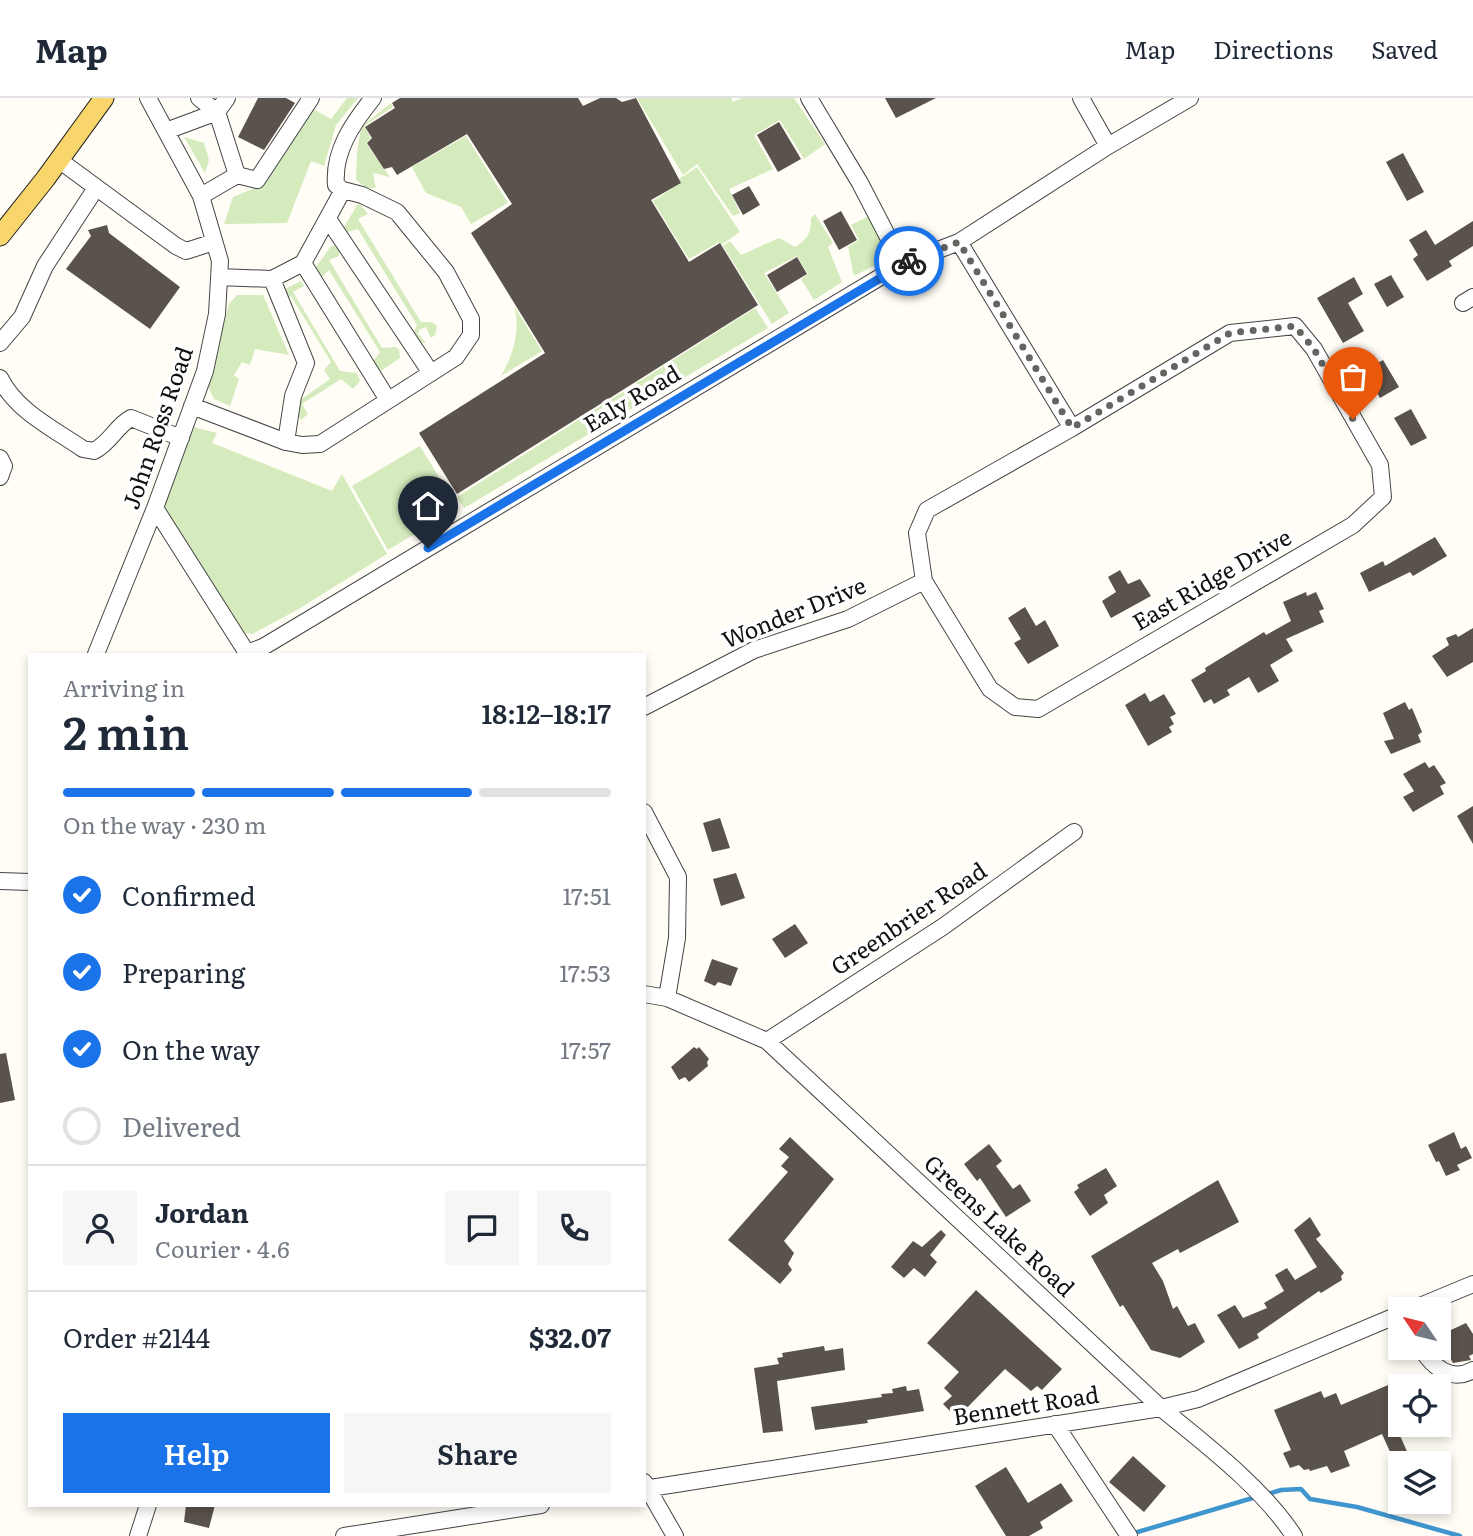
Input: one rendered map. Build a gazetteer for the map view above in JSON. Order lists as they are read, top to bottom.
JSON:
{
  "streets": {
    "street": [
      "Ealy Road",
      "John Ross Road",
      "East Ridge Drive",
      "Wonder Drive",
      "Greenbrier Road",
      "Greens Lake Road",
      "Bennett Road"
    ]
  },
  "crossings": [
    ["Ealy Road", "John Ross Road"],
    ["East Ridge Drive", "Wonder Drive"],
    ["Greenbrier Road", "Greens Lake Road"],
    ["Greens Lake Road", "Bennett Road"]
  ],
  "north": "top left",
  "page": {
    "header": "Map",
    "nav": ["Map", "Directions", "Saved"],
    "heading": ["2 min", "Arriving in", "18:12–18:17"],
    "panel": [
      "Jordan",
      "Courier · 4.6",
      "Order #2144",
      "$32.07"
    ],
    "bar": "On the way · 230 m",
    "list": [
      ["Confirmed", "17:51"],
      ["Preparing", "17:53"],
      ["On the way", "17:57"],
      "Delivered"
    ],
    "buttons": ["Help", "Share"]
  }
}
